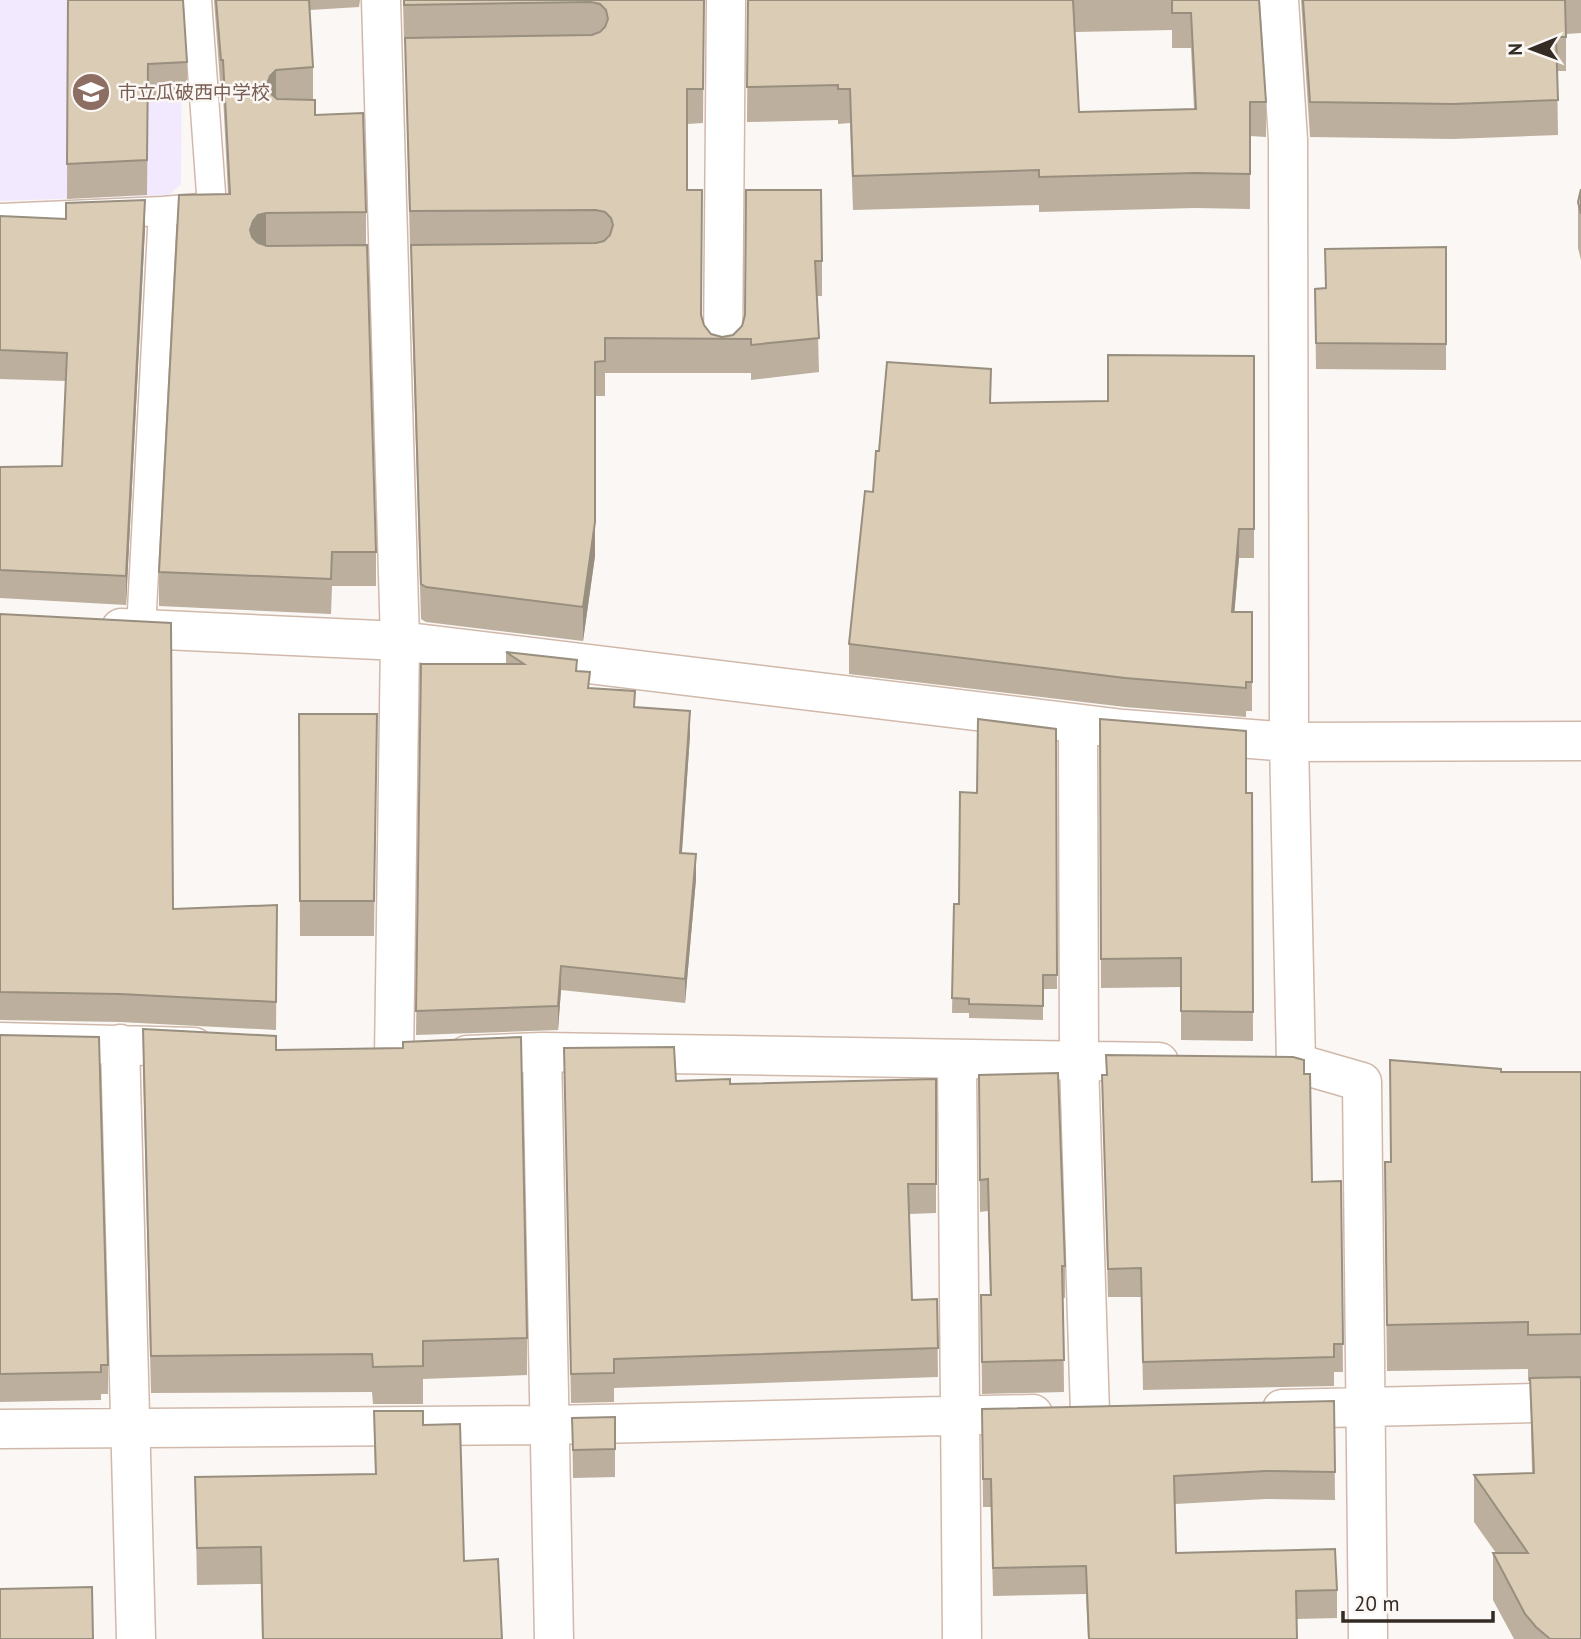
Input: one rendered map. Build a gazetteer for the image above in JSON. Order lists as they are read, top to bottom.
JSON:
{
  "places": {
    "school or university": ["市立瓜破西中学校"]
  },
  "scale_bar": "20 m",
  "north": "left"
}
